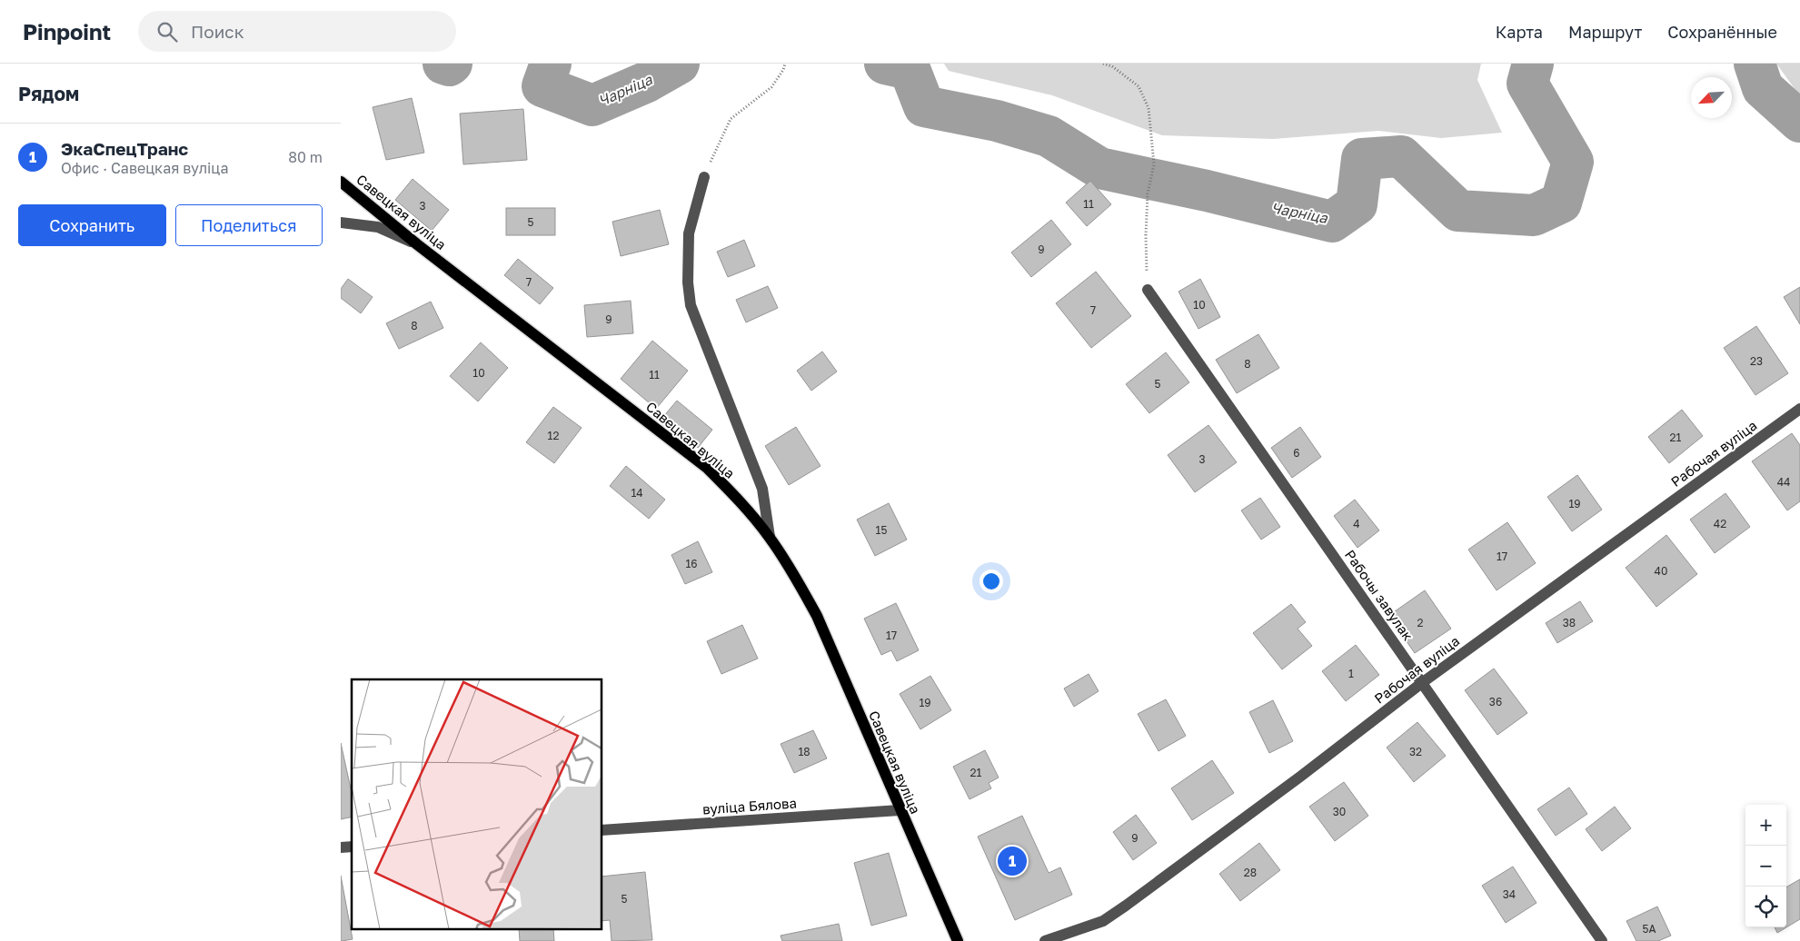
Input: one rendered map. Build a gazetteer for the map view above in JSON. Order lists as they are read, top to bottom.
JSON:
{
  "streets": {
    "main road": ["Савецкая вуліца"],
    "street": ["Рабочая вуліца", "Рабочы завулак", "вуліца Бялова"]
  },
  "crossings": [
    ["Савецкая вуліца", "вуліца Бялова"],
    ["Рабочая вуліца", "Рабочы завулак"]
  ],
  "water": ["Чарніца"],
  "house_numbers": [
    "11",
    "3",
    "5",
    "9",
    "7",
    "10",
    "7",
    "9",
    "8",
    "23",
    "8",
    "10",
    "11",
    "5",
    "12",
    "21",
    "6",
    "3",
    "44",
    "14",
    "19",
    "4",
    "42",
    "15",
    "17",
    "16",
    "40",
    "2",
    "38",
    "17",
    "1",
    "36",
    "19",
    "18",
    "32",
    "21",
    "30",
    "9",
    "28",
    "34",
    "5",
    "5А"
  ],
  "north": "bottom left",
  "page": {
    "header": "Pinpoint",
    "search": "Поиск",
    "nav": ["Карта", "Маршрут", "Сохранённые"],
    "heading": "Рядом",
    "list": [
      {
        "mark": "1",
        "name": "ЭкаСпецТранс",
        "note": "Офис · Савецкая вуліца",
        "value": "80 m"
      }
    ],
    "buttons": ["Сохранить", "Поделиться"],
    "map_buttons": ["+", "−"],
    "pins": "1"
  }
}
